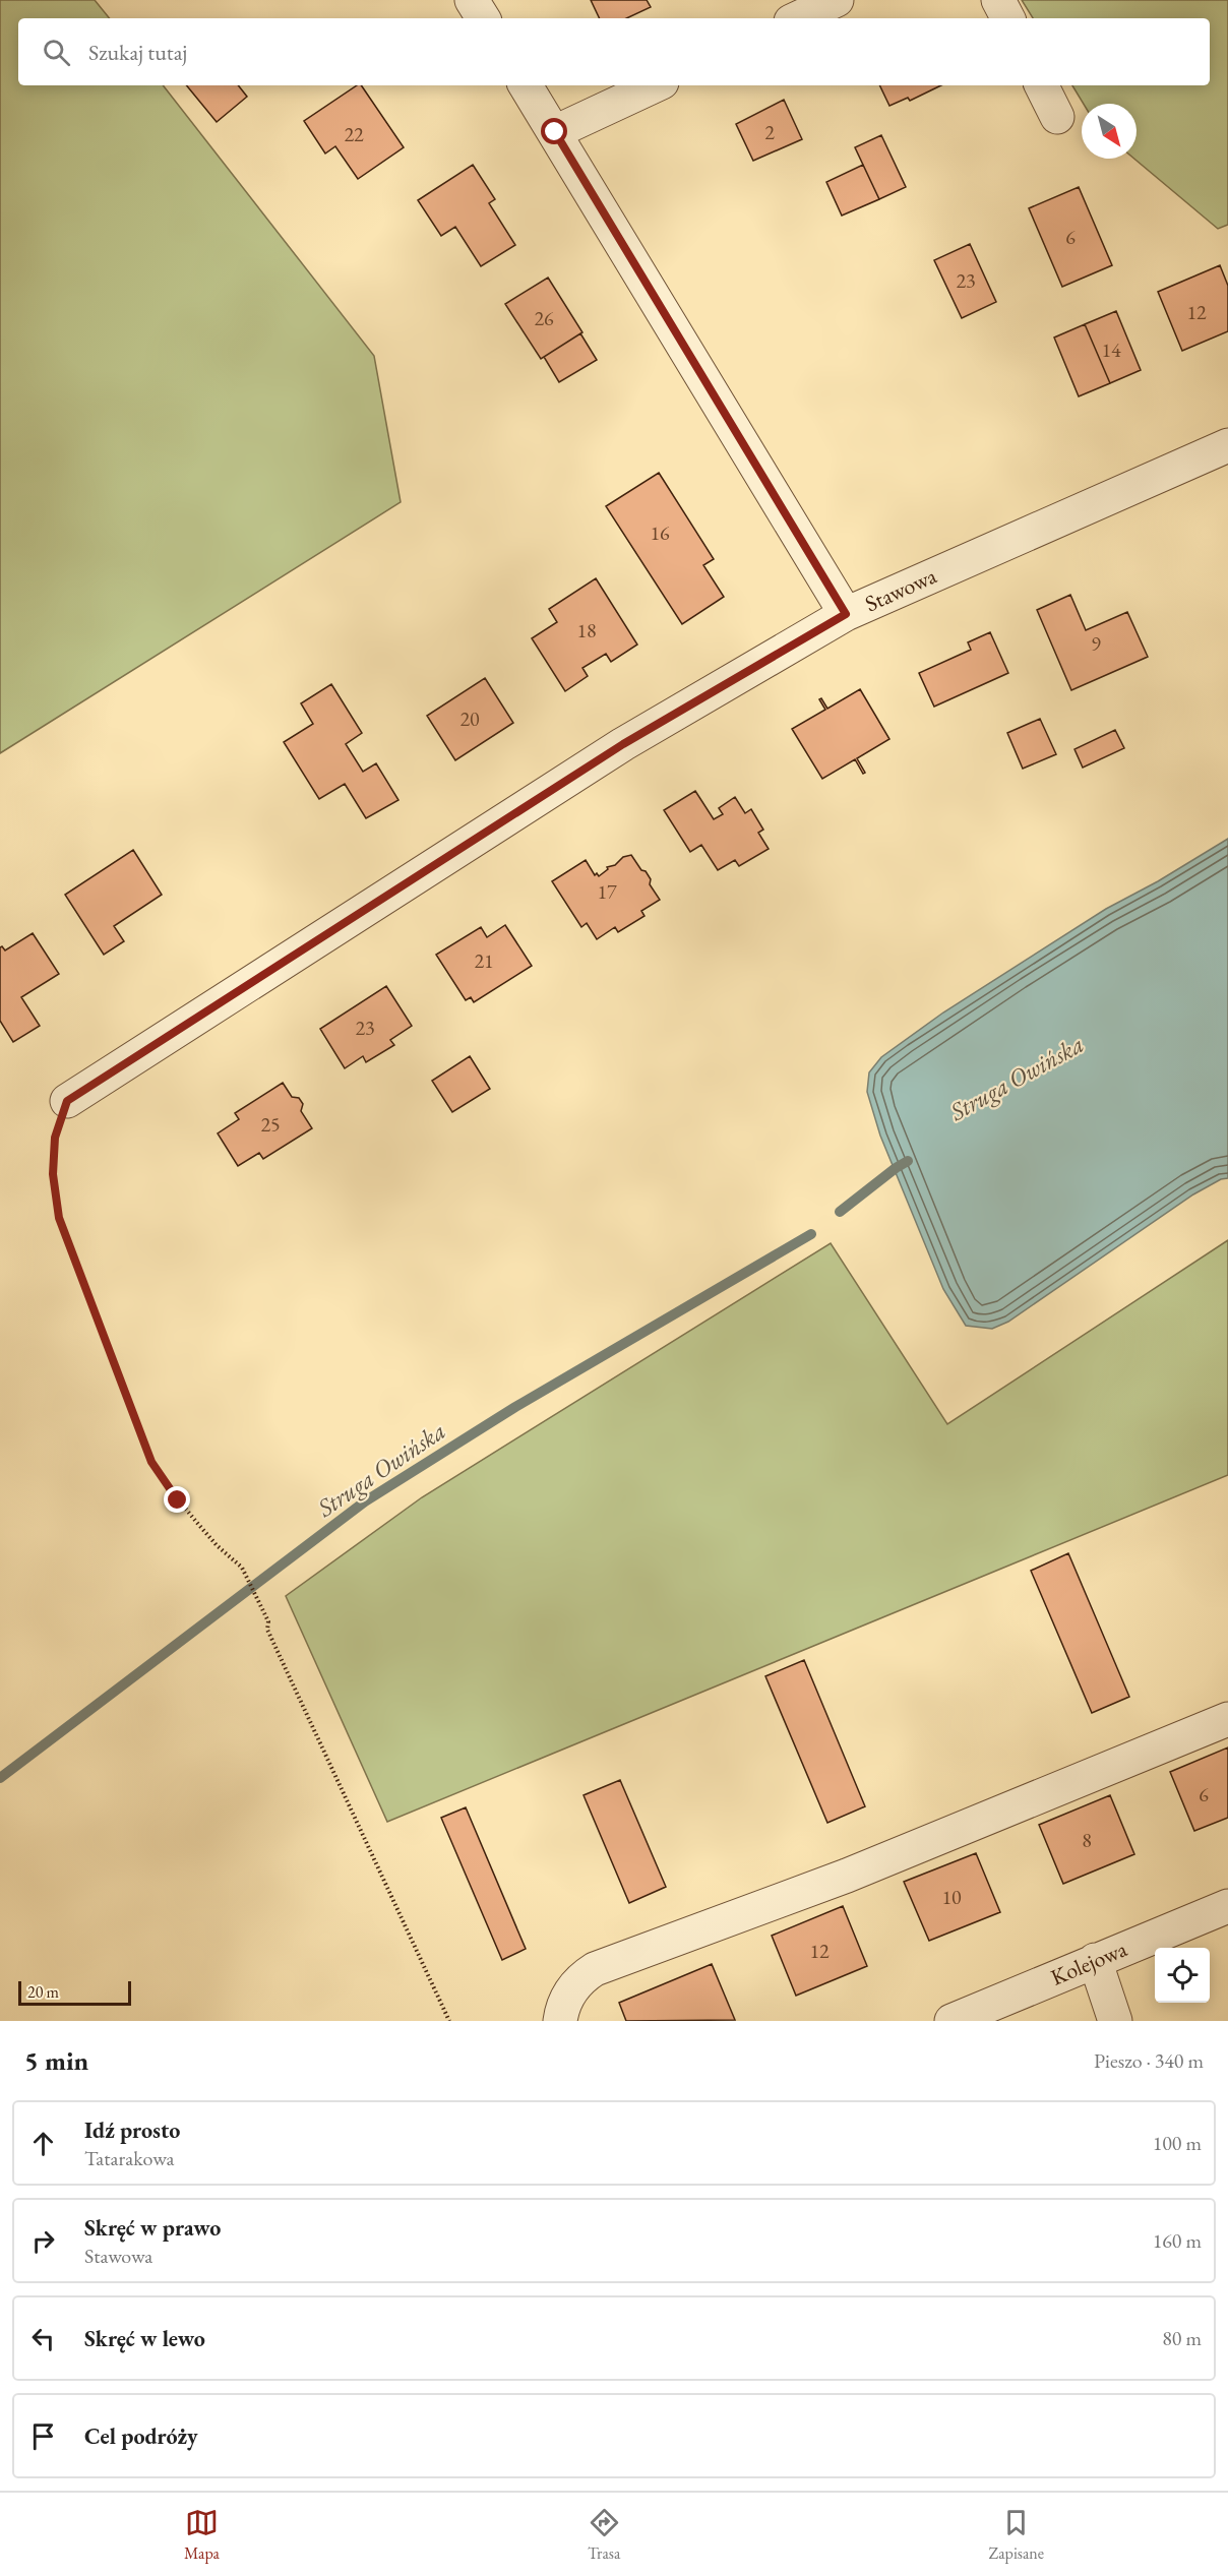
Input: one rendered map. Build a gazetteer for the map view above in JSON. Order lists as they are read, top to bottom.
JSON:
{
  "streets": {
    "street": ["Stawowa", "Kolejowa"]
  },
  "water": ["Struga Owińska"],
  "house_numbers": [
    "2",
    "22",
    "6",
    "23",
    "12",
    "26",
    "14",
    "16",
    "18",
    "9",
    "20",
    "17",
    "21",
    "23",
    "25",
    "6",
    "8",
    "10",
    "12"
  ],
  "scale_bar": "20 m",
  "north": "bottom right",
  "page": {
    "search": "Szukaj tutaj",
    "scale": "20 m",
    "heading": ["5 min", "Pieszo · 340 m"],
    "list": [
      ["Idź prosto", "Tatarakowa", "100 m"],
      ["Skręć w prawo", "Stawowa", "160 m"],
      ["Skręć w lewo", "80 m"],
      "Cel podróży"
    ],
    "nav": ["Mapa", "Trasa", "Zapisane"]
  }
}
